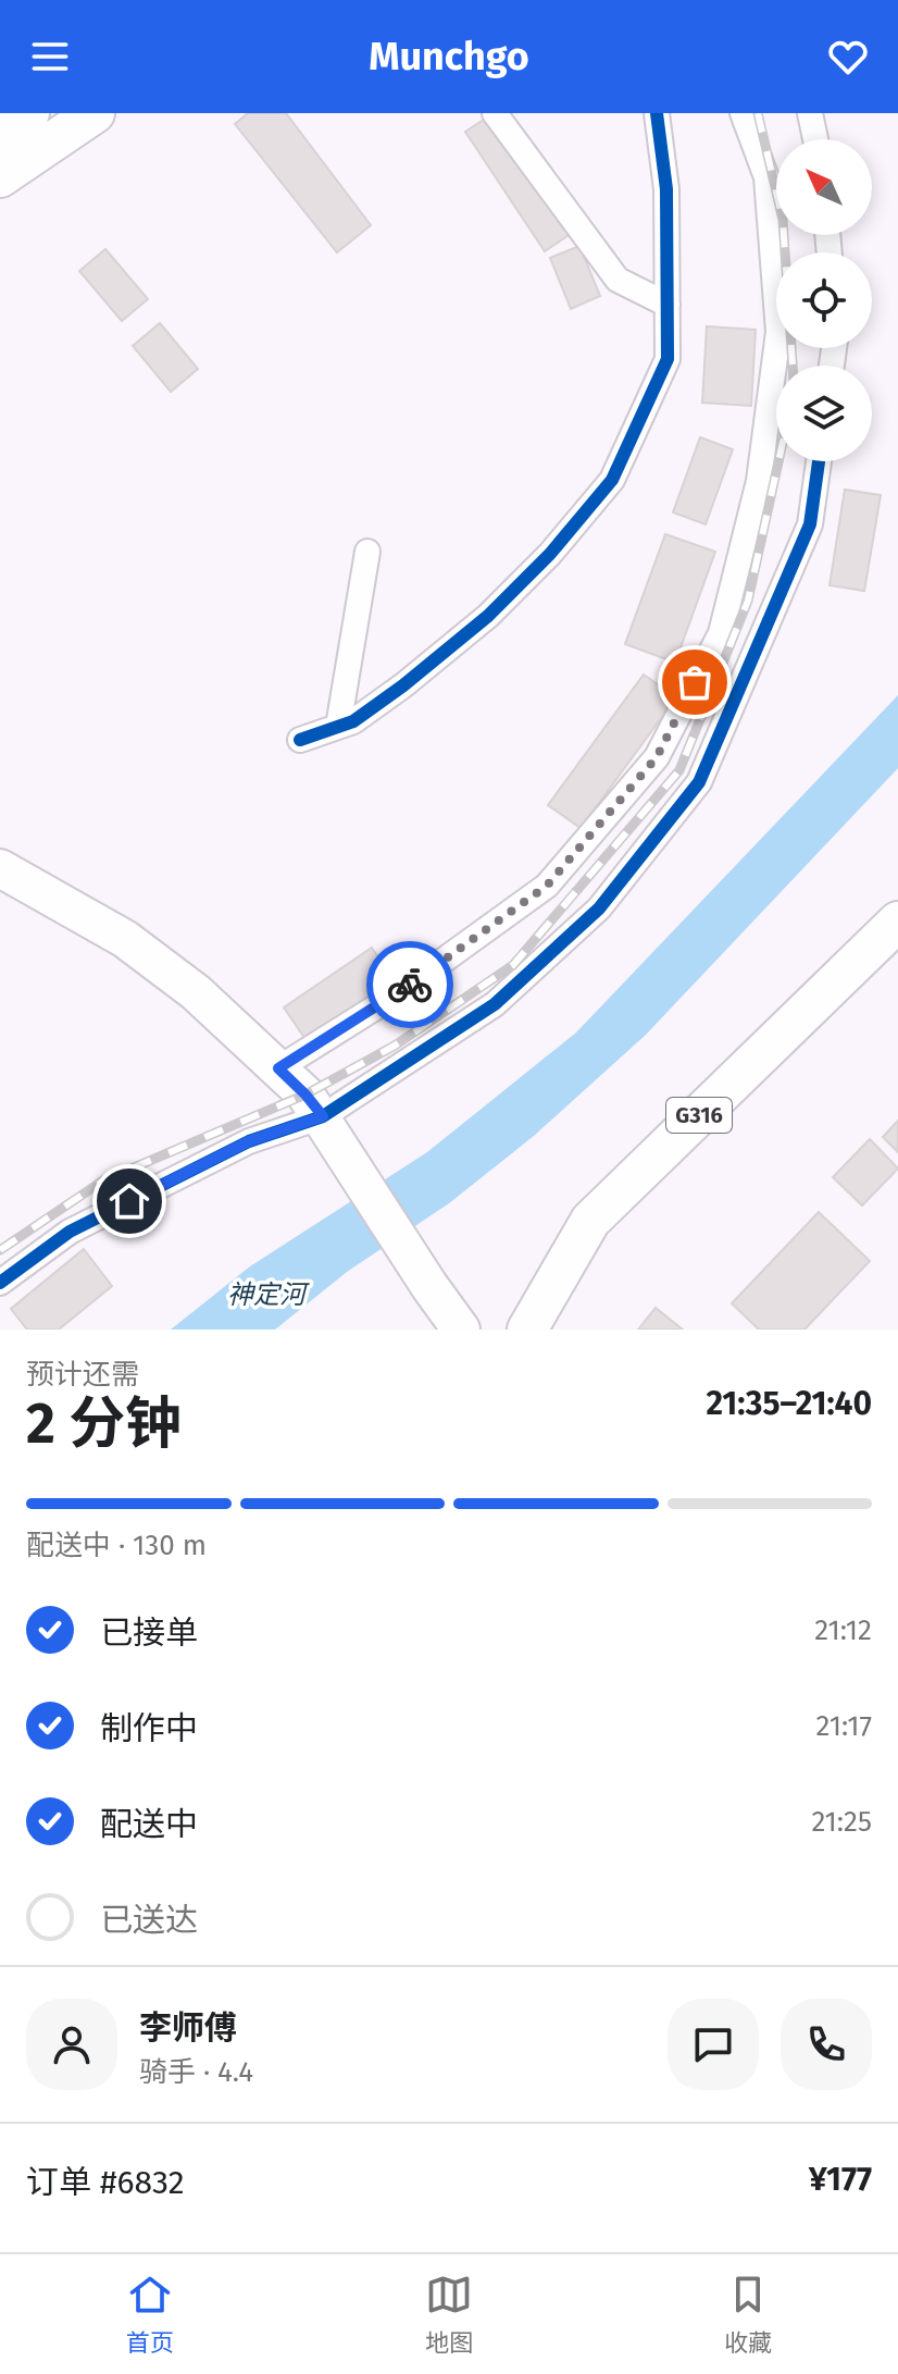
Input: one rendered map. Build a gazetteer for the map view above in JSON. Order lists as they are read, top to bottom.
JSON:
{
  "streets": {
    "highway": ["G316"]
  },
  "water": ["神定河"],
  "north": "top left",
  "page": {
    "header": "Munchgo",
    "heading": ["2 分钟", "预计还需", "21:35–21:40"],
    "panel": [
      "李师傅",
      "骑手 · 4.4",
      "订单 #6832",
      "¥177"
    ],
    "bar": "配送中 · 130 m",
    "list": [
      ["已接单", "21:12"],
      ["制作中", "21:17"],
      ["配送中", "21:25"],
      "已送达"
    ],
    "tabs": ["首页", "地图", "收藏"]
  }
}
